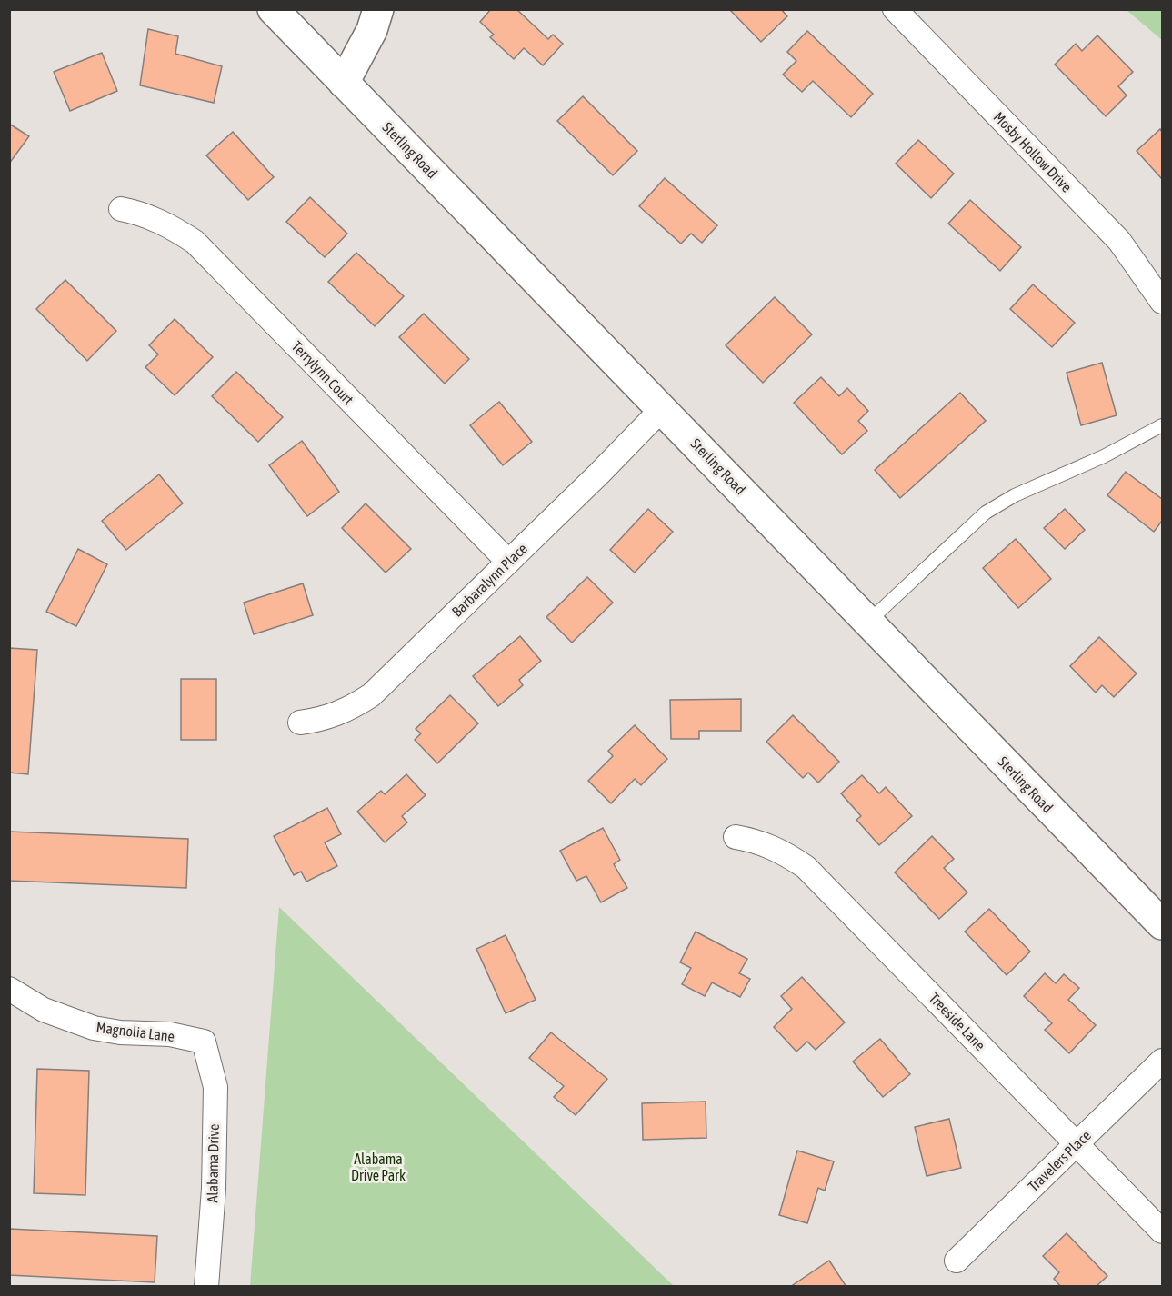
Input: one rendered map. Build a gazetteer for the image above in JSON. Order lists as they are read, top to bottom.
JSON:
{
  "streets": {
    "main road": ["Sterling Road"],
    "street": [
      "Mosby Hollow Drive",
      "Terrylynn Court",
      "Barbaralynn Place",
      "Treeside Lane",
      "Magnolia Lane",
      "Travelers Place",
      "Alabama Drive"
    ]
  },
  "crossings": [
    ["Sterling Road", "Barbaralynn Place"],
    ["Terrylynn Court", "Barbaralynn Place"],
    ["Treeside Lane", "Travelers Place"],
    ["Magnolia Lane", "Alabama Drive"]
  ],
  "parks": ["Alabama Drive Park"]
}
